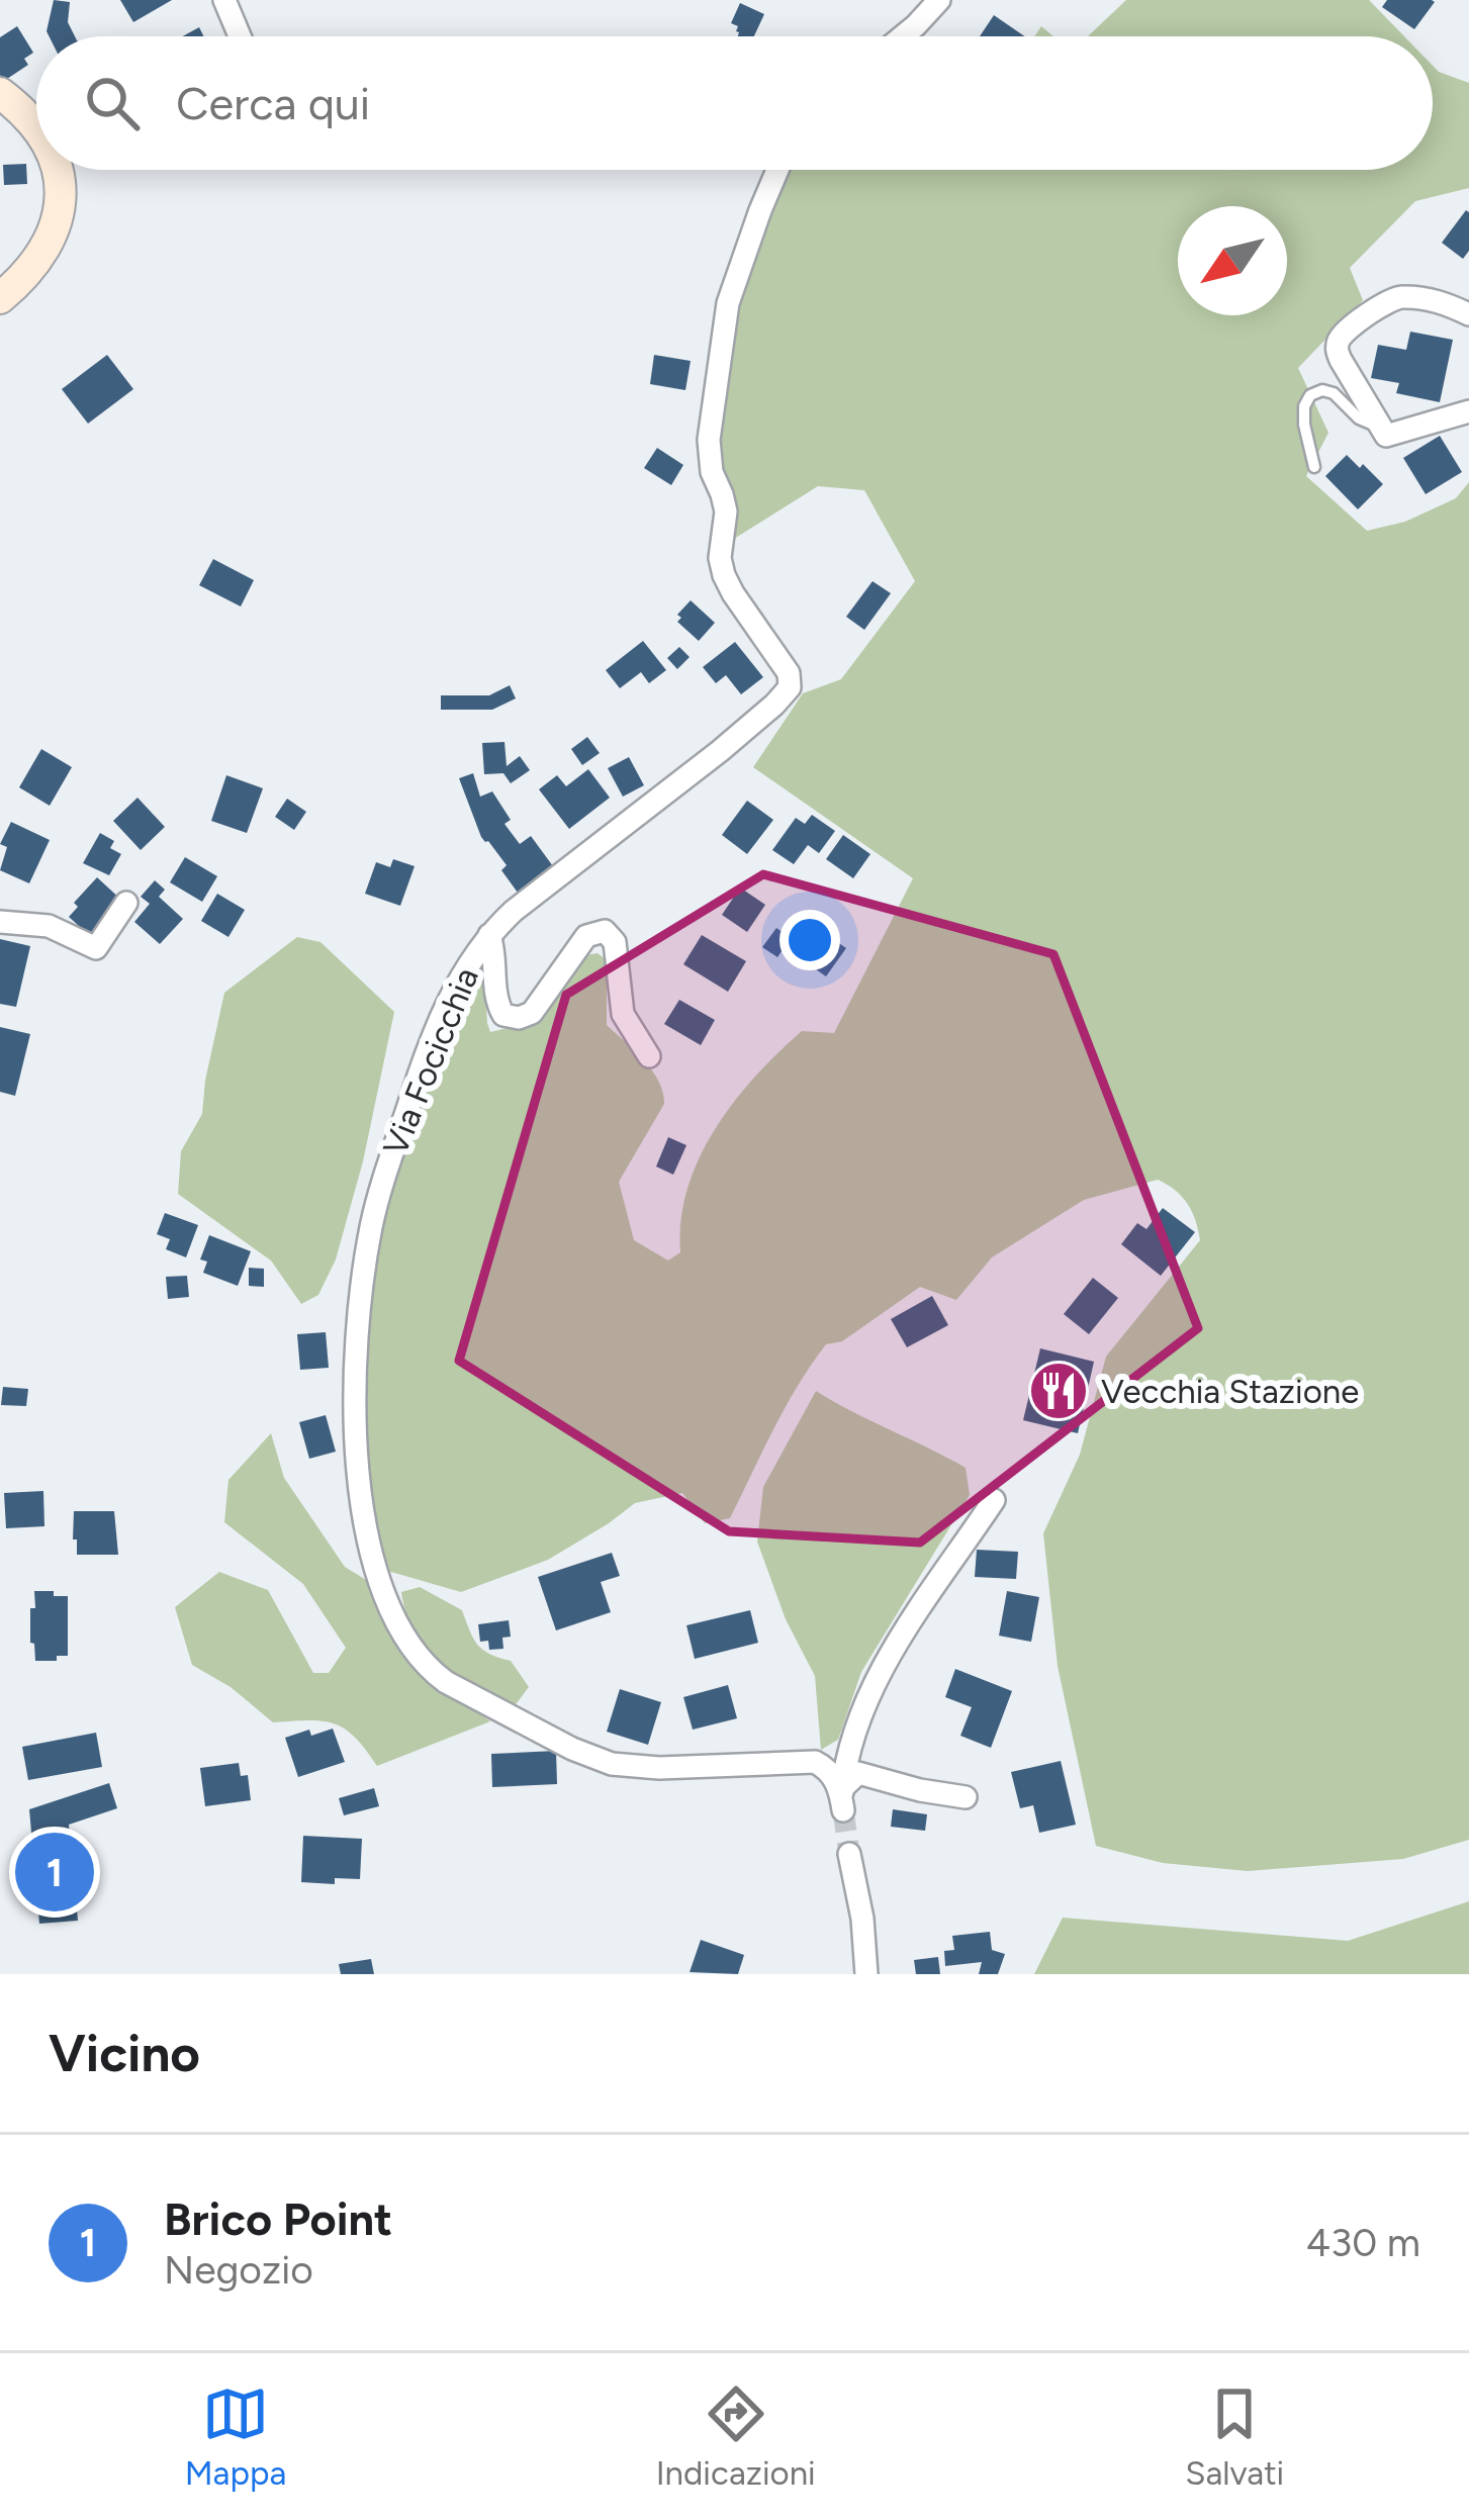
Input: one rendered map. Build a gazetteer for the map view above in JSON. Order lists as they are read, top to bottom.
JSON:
{
  "streets": {
    "street": ["Via Focicchia"]
  },
  "places": {
    "restaurant": ["Vecchia Stazione"]
  },
  "north": "bottom left",
  "page": {
    "search": "Cerca qui",
    "pins": "1",
    "heading": "Vicino",
    "list": [
      {
        "mark": "1",
        "name": "Brico Point",
        "note": "Negozio",
        "value": "430 m"
      }
    ],
    "nav": ["Mappa", "Indicazioni", "Salvati"]
  }
}
